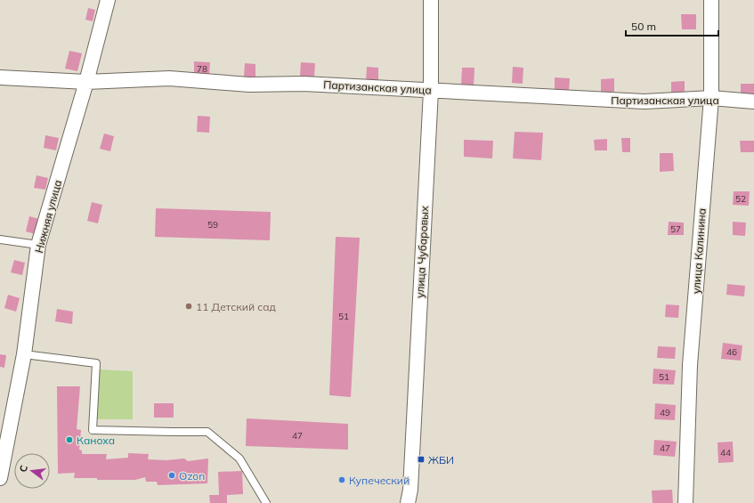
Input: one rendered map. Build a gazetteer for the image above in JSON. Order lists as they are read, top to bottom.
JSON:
{
  "streets": {
    "street": [
      "Партизанская улица",
      "Нижняя улица",
      "улица Калинина",
      "улица Чубаровых"
    ]
  },
  "crossings": [
    ["Партизанская улица", "Нижняя улица"],
    ["Партизанская улица", "улица Калинина"],
    ["Партизанская улица", "улица Чубаровых"]
  ],
  "places": {
    "other": [
      "11 Детский сад",
      "Каноха",
      "Ozon",
      "Купеческий"
    ],
    "transit": ["ЖБИ"]
  },
  "house_numbers": [
    "78",
    "52",
    "59",
    "57",
    "51",
    "46",
    "51",
    "49",
    "47",
    "47",
    "44"
  ],
  "scale_bar": "50 m",
  "north": "left"
}
